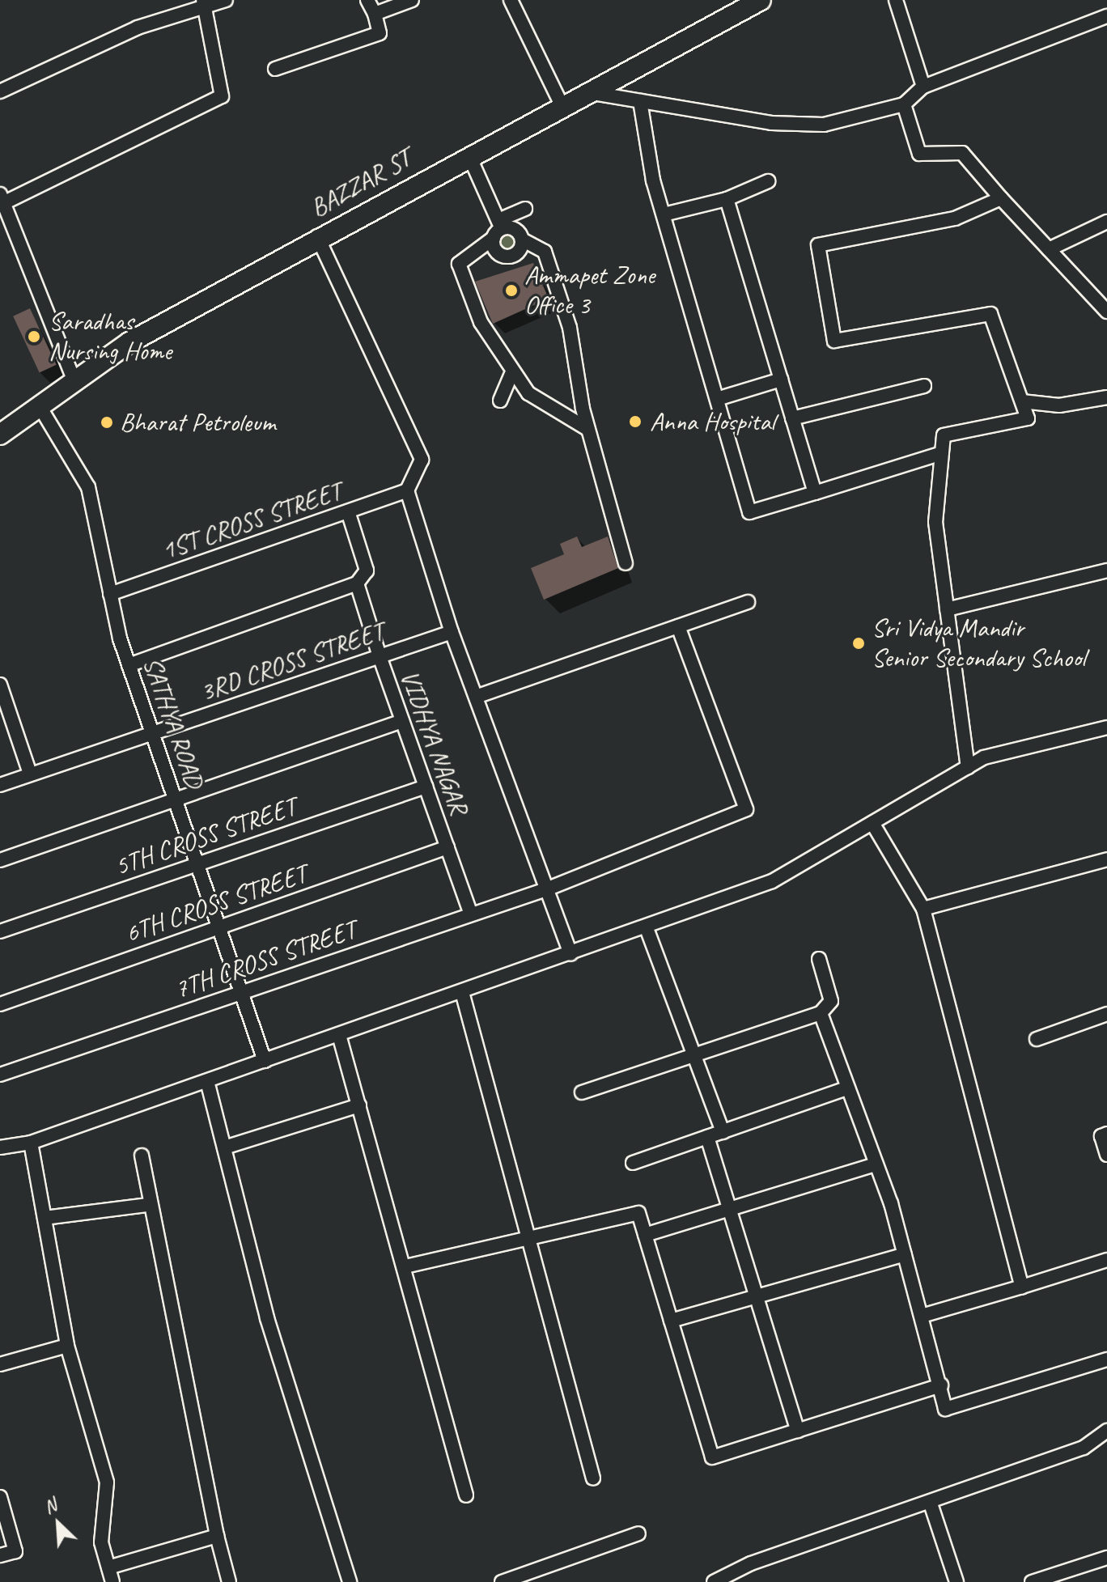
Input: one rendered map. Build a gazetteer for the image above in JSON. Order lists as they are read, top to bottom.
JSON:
{
  "streets": {
    "main road": ["BAZZAR ST"],
    "street": [
      "1ST CROSS STREET",
      "3RD CROSS STREET",
      "SATHYA ROAD",
      "VIDHYA NAGAR",
      "5TH CROSS STREET",
      "6TH CROSS STREET",
      "7TH CROSS STREET"
    ]
  },
  "crossings": [
    ["BAZZAR ST", "SATHYA ROAD"],
    ["1ST CROSS STREET", "SATHYA ROAD"],
    ["1ST CROSS STREET", "VIDHYA NAGAR"],
    ["3RD CROSS STREET", "SATHYA ROAD"],
    ["3RD CROSS STREET", "VIDHYA NAGAR"],
    ["SATHYA ROAD", "5TH CROSS STREET"],
    ["SATHYA ROAD", "6TH CROSS STREET"],
    ["SATHYA ROAD", "7TH CROSS STREET"],
    ["VIDHYA NAGAR", "5TH CROSS STREET"],
    ["VIDHYA NAGAR", "6TH CROSS STREET"],
    ["VIDHYA NAGAR", "7TH CROSS STREET"]
  ],
  "places": [
    "Ammapet Zone Office 3",
    "Saradhas Nursing Home",
    "Anna Hospital",
    "Bharat Petroleum",
    "Sri Vidya Mandir Senior Secondary School"
  ],
  "north": "top left"
}
